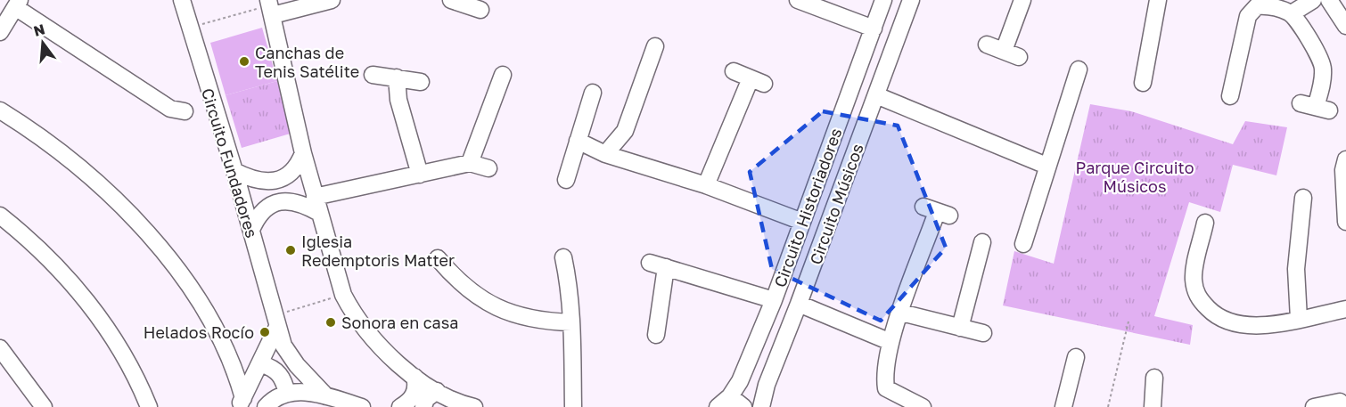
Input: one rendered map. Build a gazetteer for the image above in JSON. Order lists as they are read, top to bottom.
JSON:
{
  "streets": {
    "street": ["Circuito Fundadores", "Circuito Músicos", "Circuito Historiadores"]
  },
  "parks": ["Parque Circuito Músicos"],
  "places": [
    "Canchas de Tenis Satélite",
    "Iglesia Redemptoris Matter",
    "Sonora en casa",
    "Helados Rocío"
  ],
  "north": "top"
}
